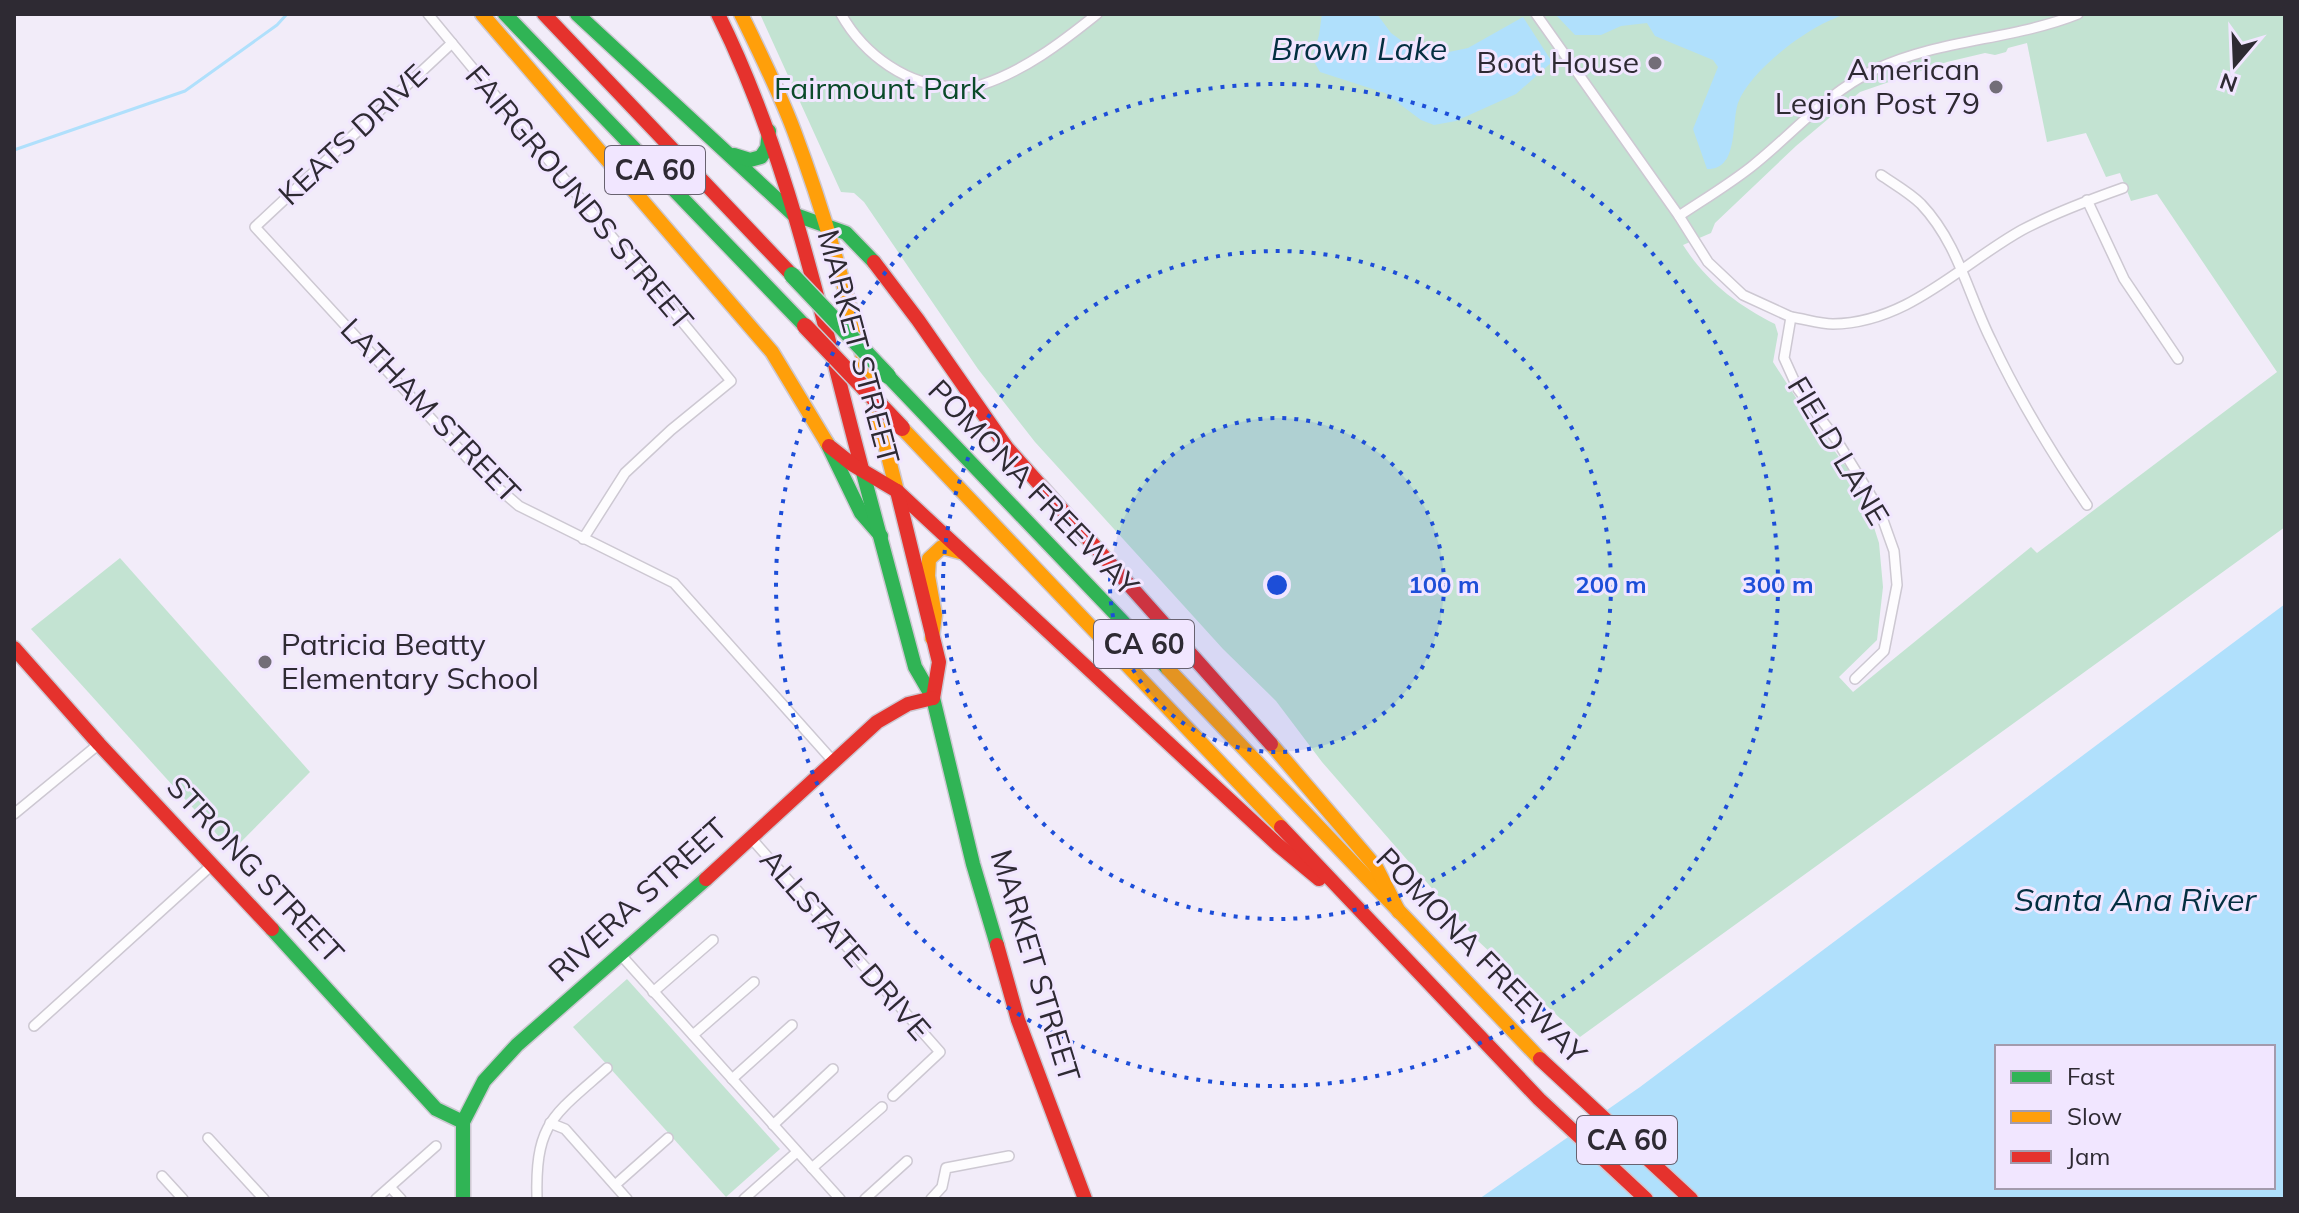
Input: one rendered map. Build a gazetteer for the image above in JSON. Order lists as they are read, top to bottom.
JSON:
{
  "streets": {
    "main road": [
      "CA 60",
      "MARKET STREET",
      "POMONA FREEWAY",
      "STRONG STREET",
      "RIVERA STREET"
    ],
    "street": [
      "KEATS DRIVE",
      "FAIRGROUNDS STREET",
      "LATHAM STREET",
      "FIELD LANE",
      "ALLSTATE DRIVE"
    ]
  },
  "crossings": [
    ["KEATS DRIVE", "FAIRGROUNDS STREET"],
    ["KEATS DRIVE", "LATHAM STREET"],
    ["FAIRGROUNDS STREET", "LATHAM STREET"],
    ["MARKET STREET", "RIVERA STREET"],
    ["LATHAM STREET", "RIVERA STREET"],
    ["STRONG STREET", "RIVERA STREET"],
    ["RIVERA STREET", "ALLSTATE DRIVE"]
  ],
  "water": ["Brown Lake", "Santa Ana River"],
  "parks": ["Fairmount Park"],
  "places": ["Boat House", "American Legion Post 79", "Patricia Beatty Elementary School"],
  "legend": ["Fast", "Slow", "Jam"],
  "north": "bottom",
  "rings": ["100 m", "200 m", "300 m"]
}
